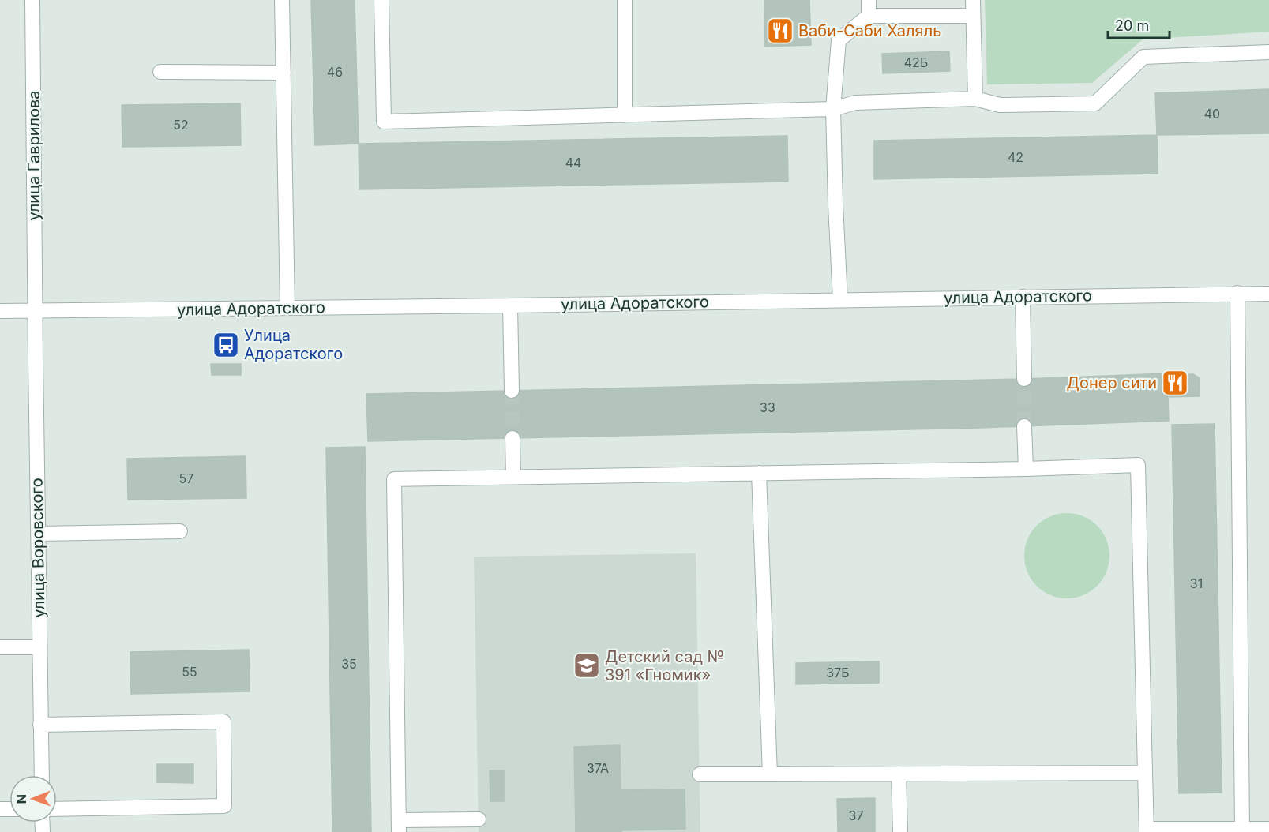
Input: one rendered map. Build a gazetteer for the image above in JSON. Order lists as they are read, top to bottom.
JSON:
{
  "streets": {
    "street": ["улица Гаврилова", "улица Адоратского", "улица Воровского"]
  },
  "crossings": [
    ["улица Гаврилова", "улица Адоратского"],
    ["улица Гаврилова", "улица Воровского"],
    ["улица Адоратского", "улица Воровского"]
  ],
  "places": {
    "restaurant": ["Ваби-Саби Халяль", "Донер сити"],
    "bus stop": ["Улица Адоратского"],
    "school or university": ["Детский сад № 391 «Гномик»"]
  },
  "house_numbers": [
    "42Б",
    "46",
    "40",
    "52",
    "42",
    "44",
    "33",
    "57",
    "31",
    "35",
    "55",
    "37Б",
    "37А",
    "37"
  ],
  "scale_bar": "20 m",
  "north": "left"
}
